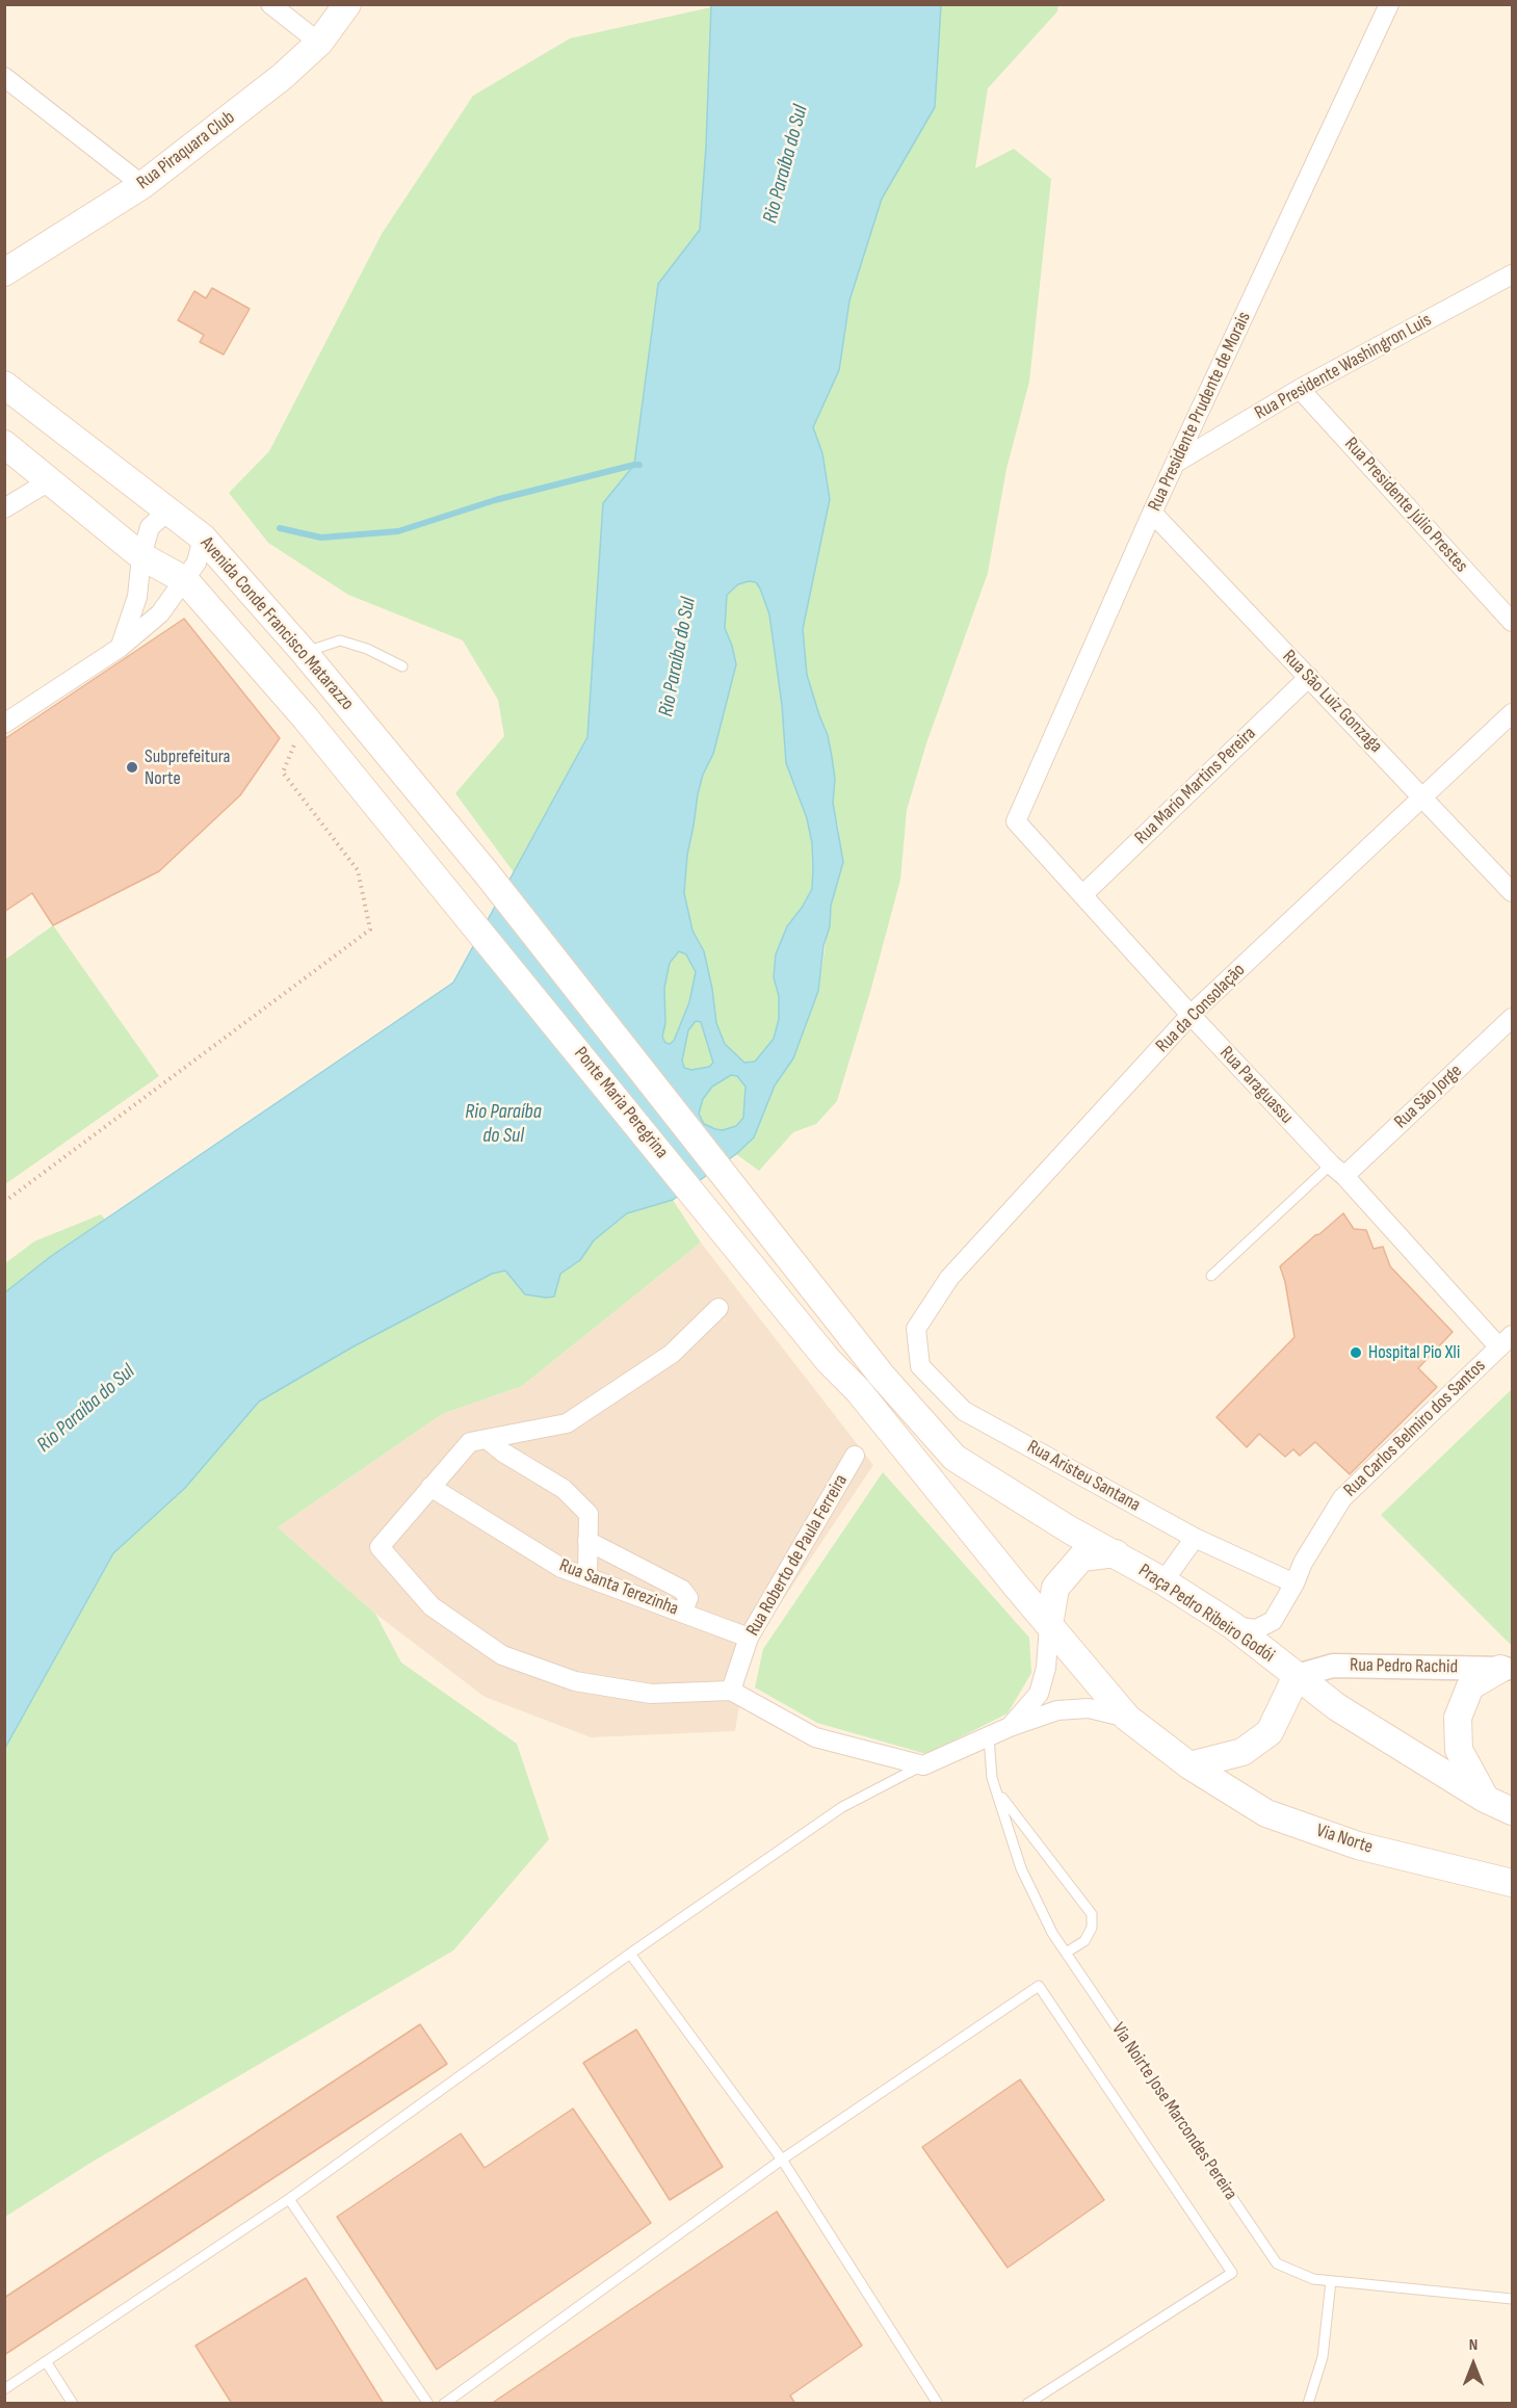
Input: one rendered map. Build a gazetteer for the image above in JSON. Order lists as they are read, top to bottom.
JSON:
{
  "streets": {
    "main road": [
      "Rua Piraquara Club",
      "Avenida Conde Francisco Matarazzo",
      "Ponte Maria Peregrina",
      "Praça Pedro Ribeiro Godói",
      "Via Norte"
    ],
    "street": [
      "Rua Presidente Washingron Luis",
      "Rua Presidente Prudente de Morais",
      "Rua Presidente Júlio Prestes",
      "Rua São Luiz Gonzaga",
      "Rua Mario Martins Pereira",
      "Rua da Consolação",
      "Rua Paraguassu",
      "Rua São Jorge",
      "Rua Carlos Belmiro dos Santos",
      "Rua Aristeu Santana",
      "Rua Roberto de Paula Ferreira",
      "Rua Santa Terezinha",
      "Rua Pedro Rachid"
    ],
    "lane": ["Via Noirte Jose Marcondes Pereira"]
  },
  "crossings": [
    ["Rua Presidente Washingron Luis", "Rua Presidente Prudente de Morais"],
    ["Rua Presidente Washingron Luis", "Rua Presidente Júlio Prestes"],
    ["Rua Presidente Prudente de Morais", "Rua São Luiz Gonzaga"],
    ["Rua Presidente Prudente de Morais", "Rua Paraguassu"],
    ["Avenida Conde Francisco Matarazzo", "Ponte Maria Peregrina"],
    ["Rua São Luiz Gonzaga", "Rua Mario Martins Pereira"],
    ["Rua São Luiz Gonzaga", "Rua da Consolação"],
    ["Rua Mario Martins Pereira", "Rua Paraguassu"],
    ["Rua da Consolação", "Rua Paraguassu"],
    ["Rua da Consolação", "Rua Aristeu Santana"],
    ["Rua Paraguassu", "Rua São Jorge"],
    ["Rua Paraguassu", "Rua Carlos Belmiro dos Santos"],
    ["Ponte Maria Peregrina", "Praça Pedro Ribeiro Godói"],
    ["Rua Carlos Belmiro dos Santos", "Rua Aristeu Santana"],
    ["Rua Carlos Belmiro dos Santos", "Praça Pedro Ribeiro Godói"],
    ["Rua Roberto de Paula Ferreira", "Rua Santa Terezinha"],
    ["Praça Pedro Ribeiro Godói", "Rua Pedro Rachid"]
  ],
  "water": ["Rio Paraíba do Sul"],
  "places": ["Subprefeitura Norte", "Hospital Pio XIi"],
  "north": "top"
}
